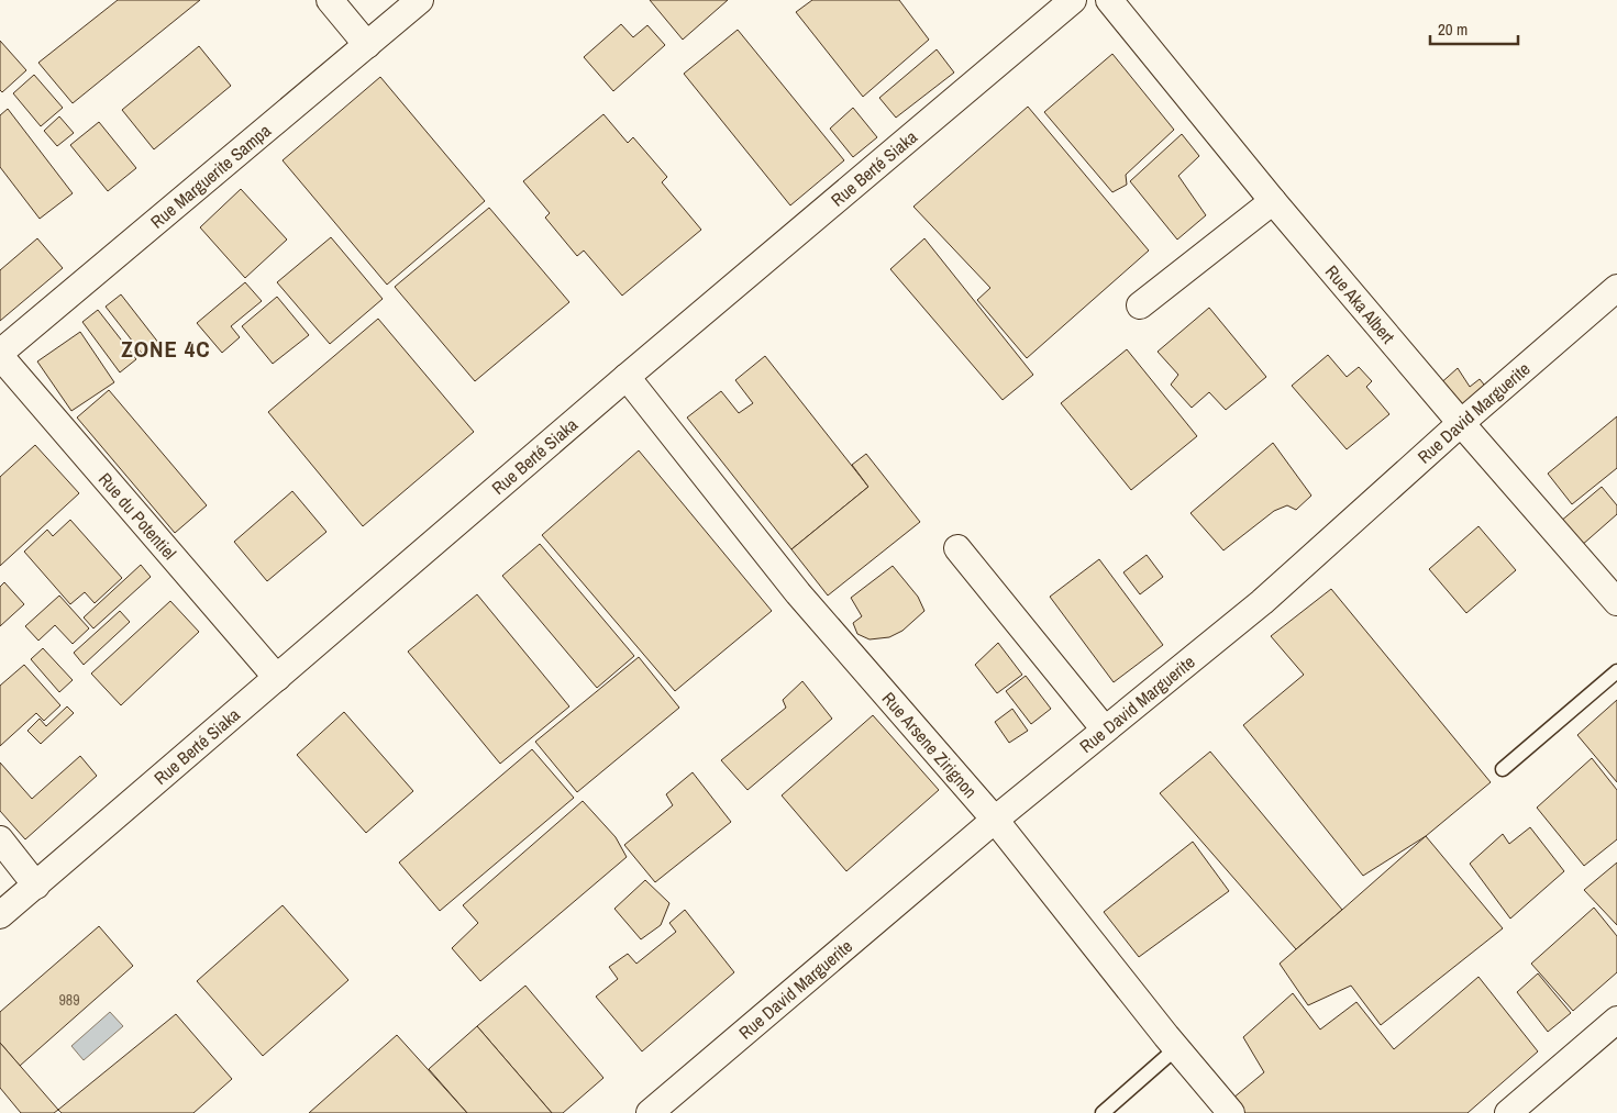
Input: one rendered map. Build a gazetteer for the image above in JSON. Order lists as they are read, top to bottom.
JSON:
{
  "streets": {
    "street": [
      "Rue Berté Siaka",
      "Rue Marguerite Sampa",
      "Rue Aka Albert",
      "Rue David Marguerite",
      "Rue du Potentiel",
      "Rue Arsene Zirignon"
    ]
  },
  "crossings": [
    ["Rue Berté Siaka", "Rue du Potentiel"],
    ["Rue Berté Siaka", "Rue Arsene Zirignon"],
    ["Rue Marguerite Sampa", "Rue du Potentiel"],
    ["Rue Aka Albert", "Rue David Marguerite"],
    ["Rue David Marguerite", "Rue Arsene Zirignon"]
  ],
  "districts": ["ZONE 4C"],
  "house_numbers": ["989"],
  "scale_bar": "20 m"
}
